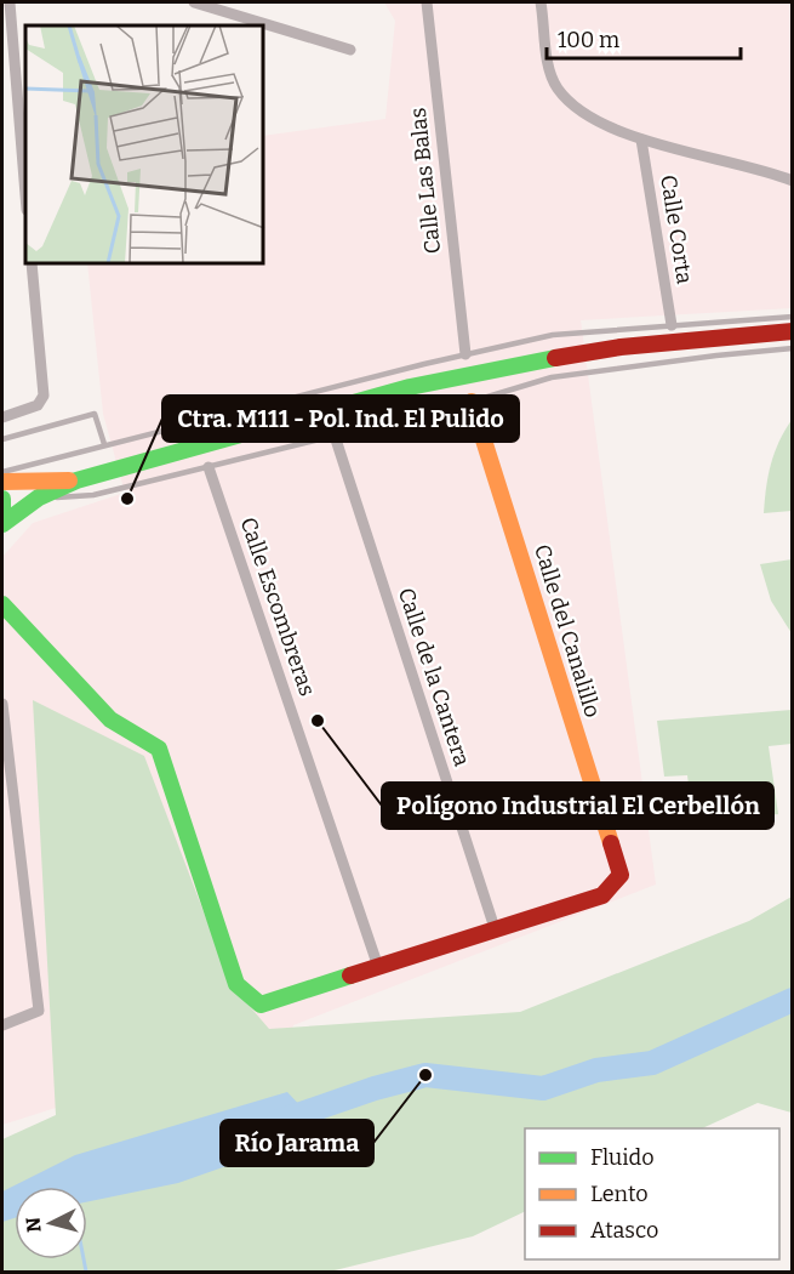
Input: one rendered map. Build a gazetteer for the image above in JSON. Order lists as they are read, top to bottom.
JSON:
{
  "streets": {
    "street": [
      "Calle Las Balas",
      "Calle Corta",
      "Calle Escombreras",
      "Calle del Canalillo",
      "Calle de la Cantera"
    ]
  },
  "crossings": [
    ["Calle del Canalillo", "Calle de la Cantera"]
  ],
  "places": ["Ctra. M111 - Pol. Ind. El Pulido", "Polígono Industrial El Cerbellón", "Río Jarama"],
  "legend": ["Fluido", "Lento", "Atasco"],
  "scale_bar": "100 m",
  "north": "left"
}
